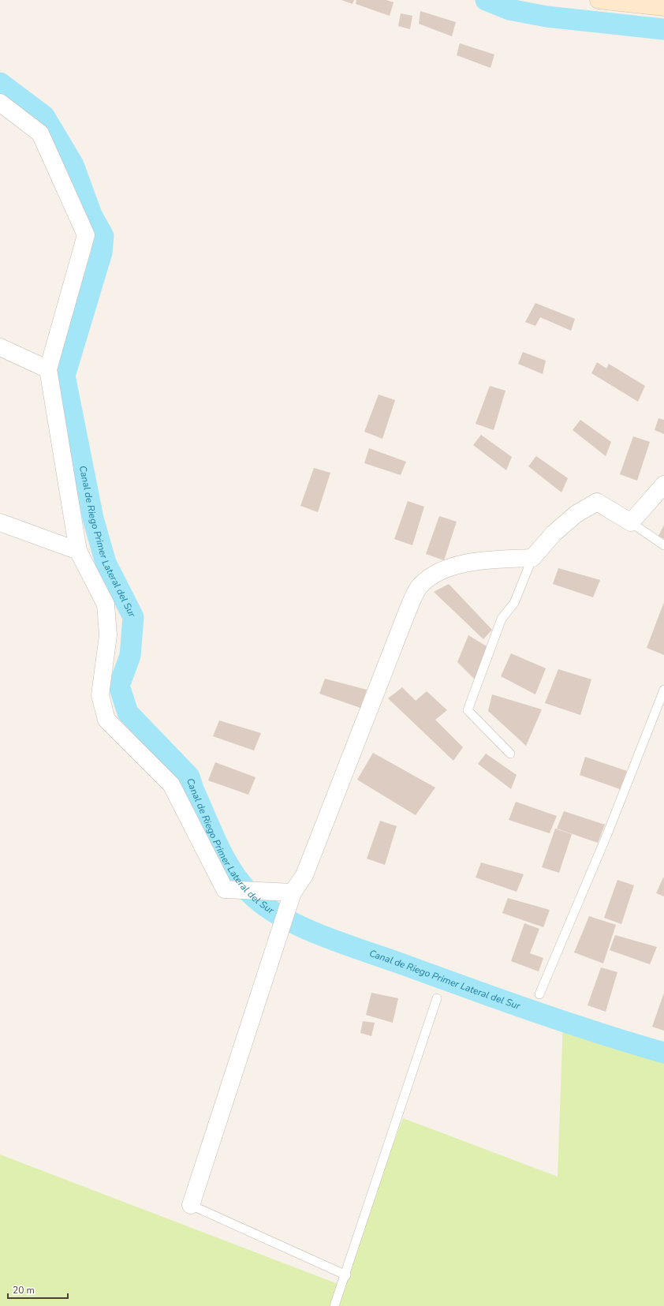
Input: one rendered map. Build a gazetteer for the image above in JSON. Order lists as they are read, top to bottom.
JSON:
{
  "water": ["Canal de Riego Primer Lateral del Sur"],
  "scale_bar": "20 m"
}
